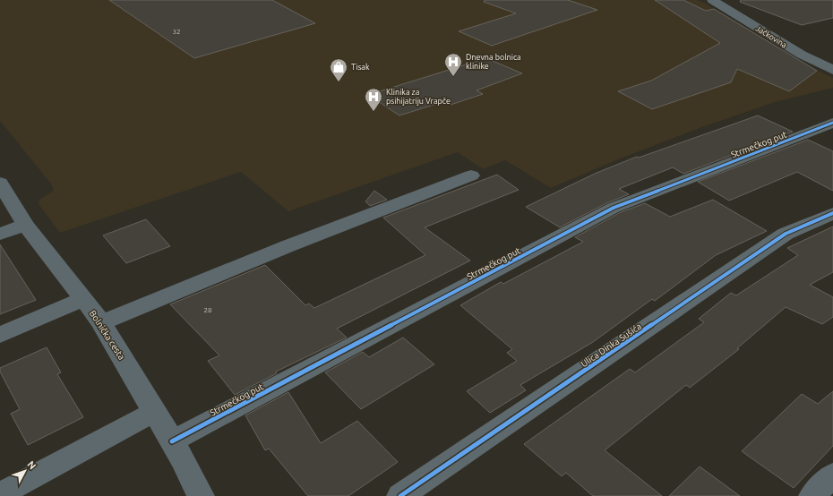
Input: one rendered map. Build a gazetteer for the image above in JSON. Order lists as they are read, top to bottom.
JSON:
{
  "streets": {
    "street": [
      "Jačkovina",
      "Strmečkog put",
      "Bolnička cesta",
      "Ulica Dinka Sušića"
    ]
  },
  "crossings": [
    ["Strmečkog put", "Bolnička cesta"]
  ],
  "places": {
    "hospital": ["Dnevna bolnica klinike", "Klinika za psihijatriju Vrapče"],
    "shop": ["Tisak"]
  },
  "house_numbers": ["32", "28"],
  "north": "top right"
}
